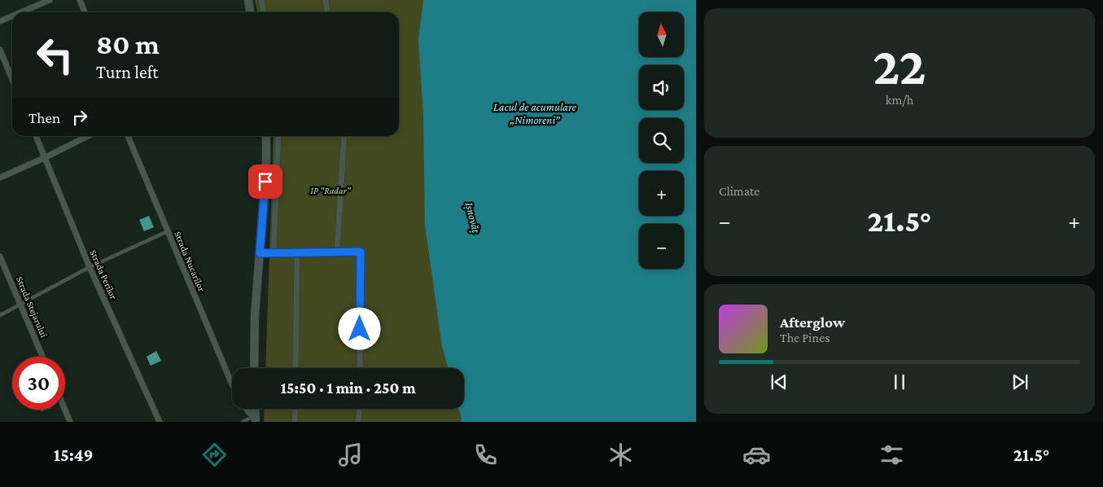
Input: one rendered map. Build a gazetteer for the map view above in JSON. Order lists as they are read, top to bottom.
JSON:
{
  "streets": {
    "street": ["Strada Nucarilor", "Strada Perilor", "Strada Stejarului"]
  },
  "water": ["Lacul de acumulare „Nimoreni”", "Ișnovăț"],
  "parks": ["IP \"Radar\""],
  "north": "top",
  "page": {
    "tile": [
      ["22", "km/h"],
      "Climate"
    ],
    "map_buttons": ["+", "−"],
    "turn": ["80 m", "Turn left"],
    "then": "Then",
    "heat": ["−", "21.5°", "+"],
    "song": ["Afterglow", "The Pines"],
    "limit": "30",
    "trip": "15:50 · 1 min · 250 m",
    "tabs": ["15:49", "21.5°"]
  }
}
